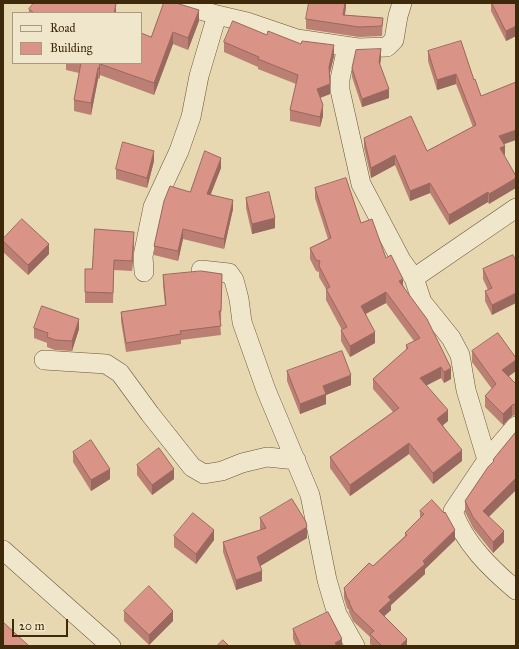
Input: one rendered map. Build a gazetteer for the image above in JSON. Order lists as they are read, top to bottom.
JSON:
{
  "legend": ["Road", "Building"],
  "scale_bar": "20 m"
}
